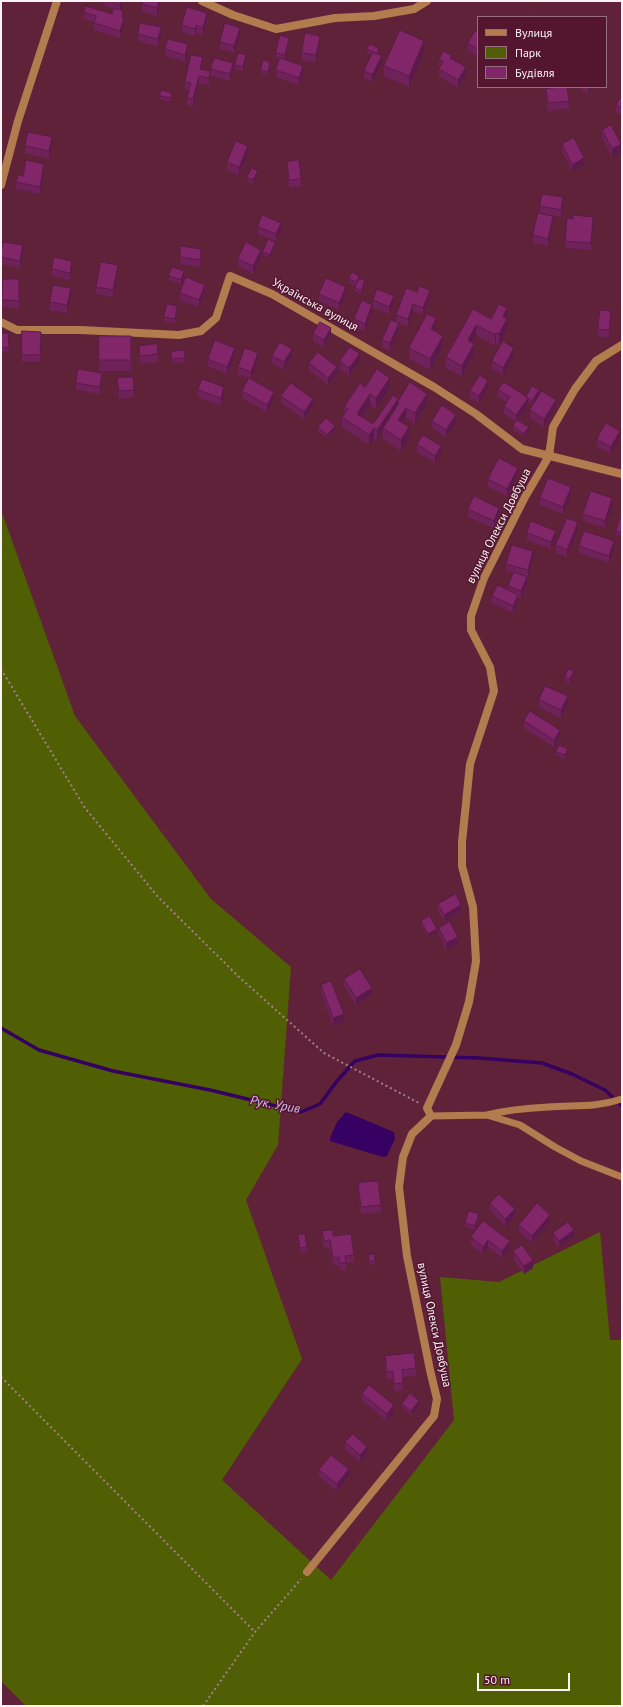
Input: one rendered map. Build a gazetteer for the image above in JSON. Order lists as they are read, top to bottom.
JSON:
{
  "streets": {
    "street": ["Українська вулиця", "вулиця Олекси Довбуша"]
  },
  "crossings": [
    ["Українська вулиця", "вулиця Олекси Довбуша"]
  ],
  "water": ["Рук. Урив"],
  "legend": ["Вулиця", "Парк", "Будівля"],
  "scale_bar": "50 m"
}
